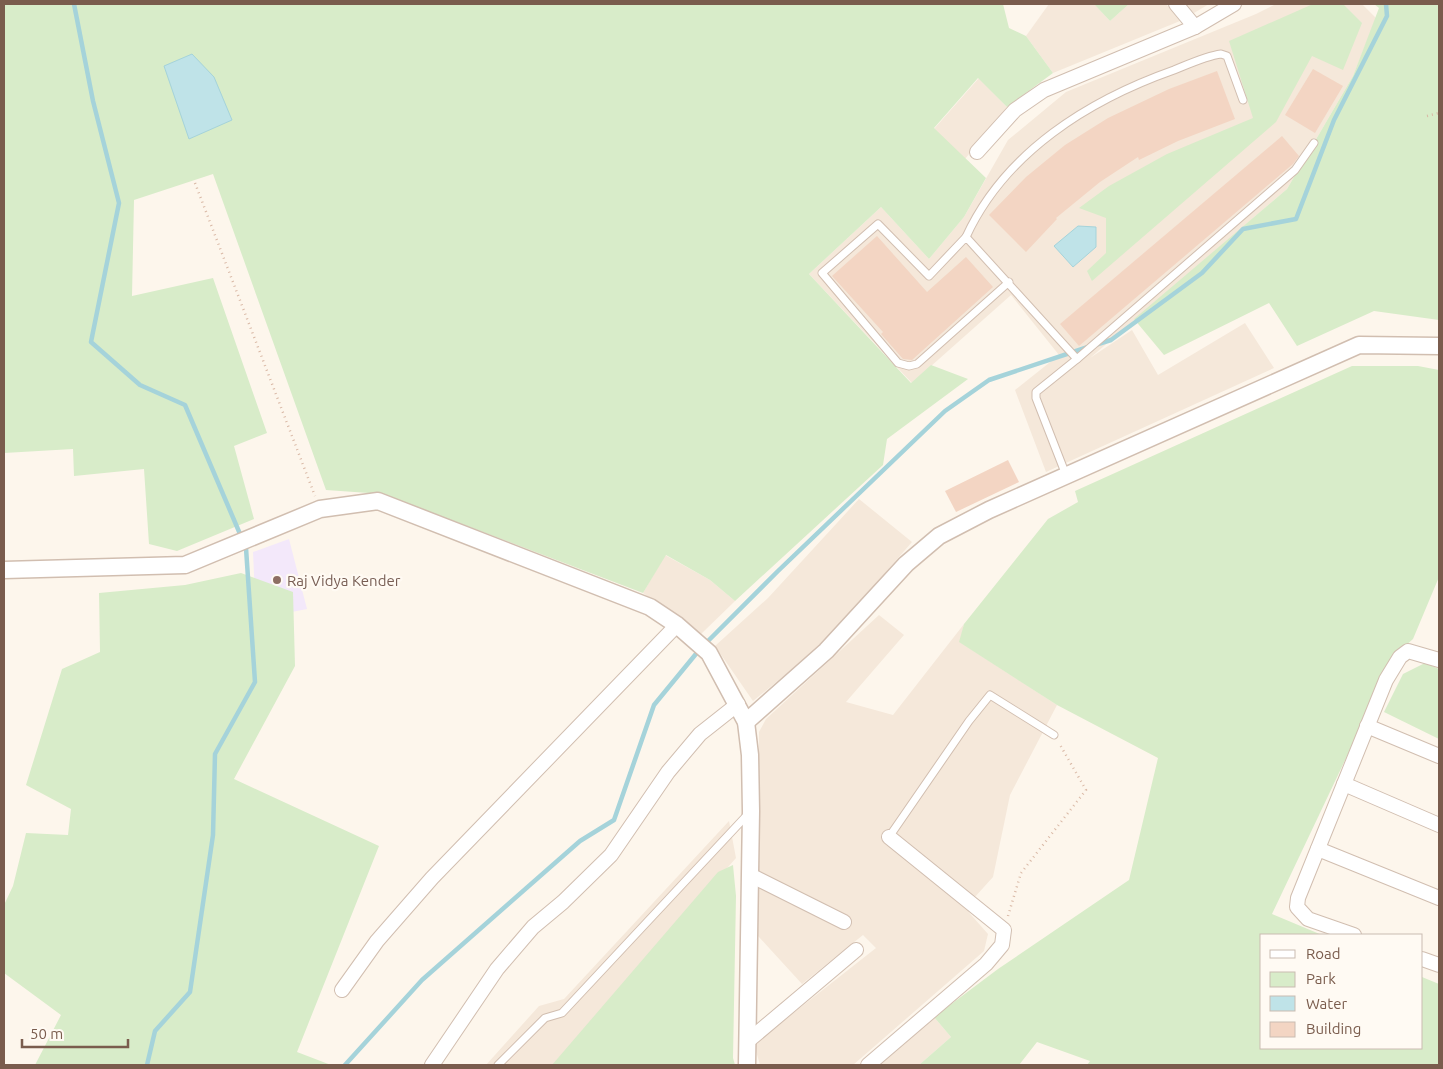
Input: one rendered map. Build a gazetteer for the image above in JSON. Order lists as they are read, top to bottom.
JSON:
{
  "places": ["Raj Vidya Kender"],
  "legend": [
    "Road",
    "Park",
    "Water",
    "Building"
  ],
  "scale_bar": "50 m"
}
